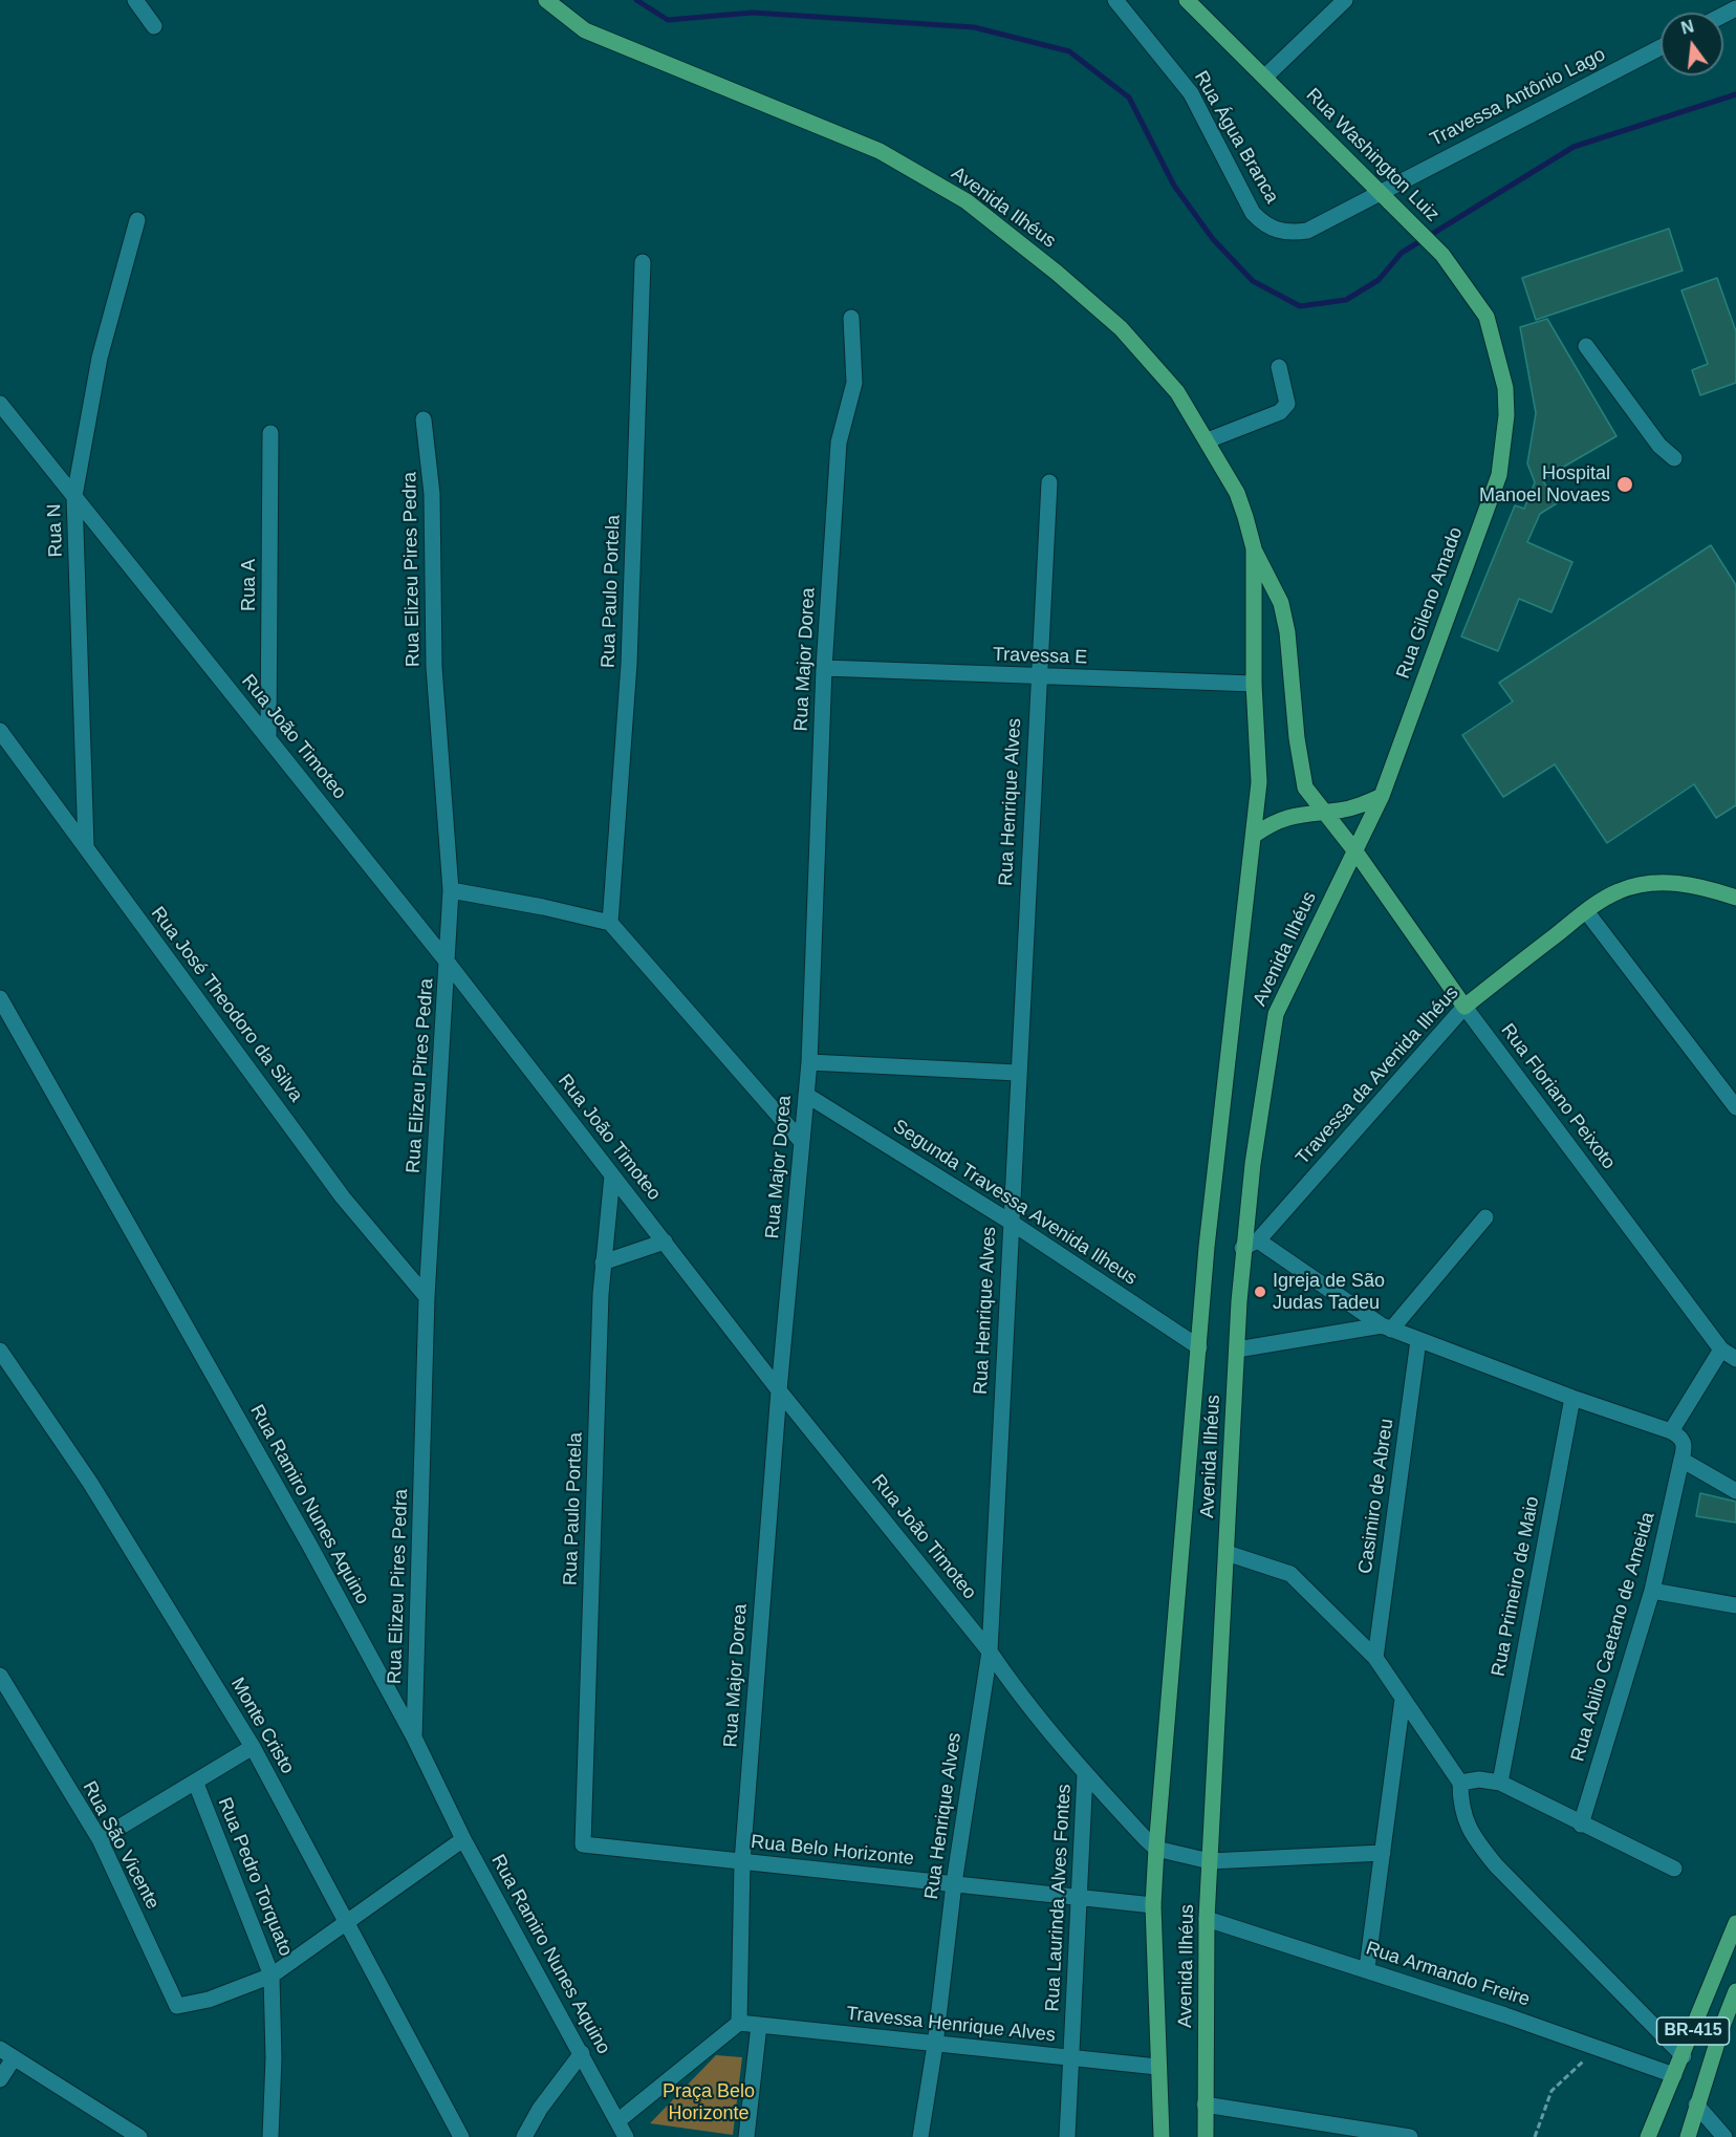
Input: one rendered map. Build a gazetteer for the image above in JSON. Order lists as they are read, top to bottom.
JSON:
{
  "streets": {
    "main road": [
      "Rua Washington Luiz",
      "Avenida Ilhéus",
      "Rua Gileno Amado",
      "Travessa da Avenida Ilhéus",
      "Rua Floriano Peixoto",
      "BR-415"
    ],
    "street": [
      "Travessa Antônio Lago",
      "Rua Água Branca",
      "Rua N",
      "Rua Elizeu Pires Pedra",
      "Rua A",
      "Rua Paulo Portela",
      "Travessa E",
      "Rua Major Dorea",
      "Rua João Timoteo",
      "Rua Henrique Alves",
      "Rua José Theodoro da Silva",
      "Segunda Travessa Avenida Ilheus",
      "Casimiro de Abreu",
      "Rua Ramiro Nunes Aquino",
      "Rua Primeiro de Maio",
      "Rua Abilio Caetano de Ameida",
      "Monte Cristo",
      "Rua São Vicente",
      "Rua Belo Horizonte",
      "Rua Pedro Torquato",
      "Rua Laurinda Alves Fontes",
      "Rua Armando Freire",
      "Travessa Henrique Alves"
    ]
  },
  "crossings": [
    ["Travessa Antônio Lago", "Rua Água Branca"],
    ["Travessa Antônio Lago", "Rua Washington Luiz"],
    ["Rua Água Branca", "Rua Washington Luiz"],
    ["Rua Washington Luiz", "Rua Gileno Amado"],
    ["Avenida Ilhéus", "Rua Gileno Amado"],
    ["Avenida Ilhéus", "Travessa E"],
    ["Avenida Ilhéus", "Rua João Timoteo"],
    ["Avenida Ilhéus", "Travessa da Avenida Ilhéus"],
    ["Avenida Ilhéus", "Rua Floriano Peixoto"],
    ["Avenida Ilhéus", "Segunda Travessa Avenida Ilheus"],
    ["Avenida Ilhéus", "Rua Belo Horizonte"],
    ["Avenida Ilhéus", "Rua Armando Freire"],
    ["Avenida Ilhéus", "Travessa Henrique Alves"],
    ["Rua N", "Rua João Timoteo"],
    ["Rua N", "Rua José Theodoro da Silva"],
    ["Rua Elizeu Pires Pedra", "Rua João Timoteo"],
    ["Rua Elizeu Pires Pedra", "Rua José Theodoro da Silva"],
    ["Rua Elizeu Pires Pedra", "Rua Ramiro Nunes Aquino"],
    ["Rua A", "Rua João Timoteo"],
    ["Rua Paulo Portela", "Rua João Timoteo"],
    ["Rua Paulo Portela", "Rua Belo Horizonte"],
    ["Rua Gileno Amado", "Rua Floriano Peixoto"],
    ["Travessa E", "Rua Major Dorea"],
    ["Travessa E", "Rua Henrique Alves"],
    ["Rua Major Dorea", "Rua João Timoteo"],
    ["Rua Major Dorea", "Segunda Travessa Avenida Ilheus"],
    ["Rua Major Dorea", "Rua Belo Horizonte"],
    ["Rua Major Dorea", "Travessa Henrique Alves"],
    ["Rua João Timoteo", "Rua Henrique Alves"],
    ["Rua João Timoteo", "Rua Laurinda Alves Fontes"],
    ["Rua Henrique Alves", "Segunda Travessa Avenida Ilheus"],
    ["Rua Henrique Alves", "Rua Belo Horizonte"],
    ["Rua Henrique Alves", "Travessa Henrique Alves"],
    ["Travessa da Avenida Ilhéus", "Rua Floriano Peixoto"],
    ["Rua São Vicente", "Rua Pedro Torquato"],
    ["Rua Belo Horizonte", "Rua Laurinda Alves Fontes"],
    ["Rua Laurinda Alves Fontes", "Travessa Henrique Alves"],
    ["Rua Armando Freire", "BR-415"]
  ],
  "parks": ["Praça Belo Horizonte"],
  "places": ["Hospital Manoel Novaes", "Igreja de São Judas Tadeu"],
  "north": "top"
}
